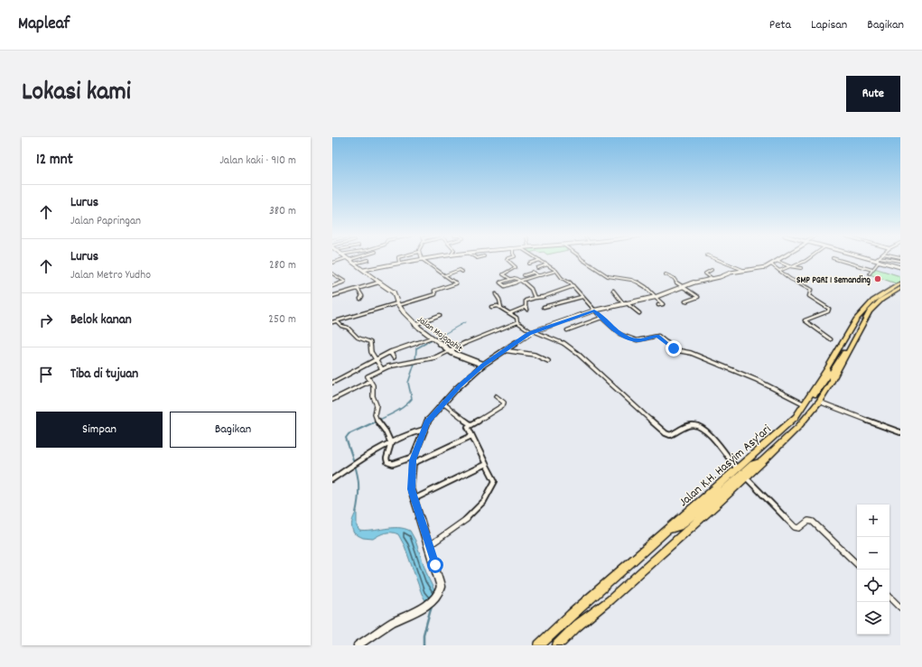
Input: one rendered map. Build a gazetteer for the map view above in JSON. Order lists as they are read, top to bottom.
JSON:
{
  "streets": {
    "highway": ["Jalan K.H. Hasyim Asy'ari"],
    "street": ["Jalan Mojopahit"]
  },
  "places": ["SMP PGRI 1 Semanding"],
  "page": {
    "header": "Mapleaf",
    "nav": ["Peta", "Lapisan", "Bagikan"],
    "title": "Lokasi kami",
    "buttons": [
      "Rute",
      ["Simpan", "Bagikan"]
    ],
    "heading": ["12 mnt", "Jalan kaki · 910 m"],
    "list": [
      ["Lurus", "Jalan Papringan", "380 m"],
      ["Lurus", "Jalan Metro Yudho", "280 m"],
      ["Belok kanan", "250 m"],
      "Tiba di tujuan"
    ],
    "map_buttons": ["+", "−"]
  }
}
